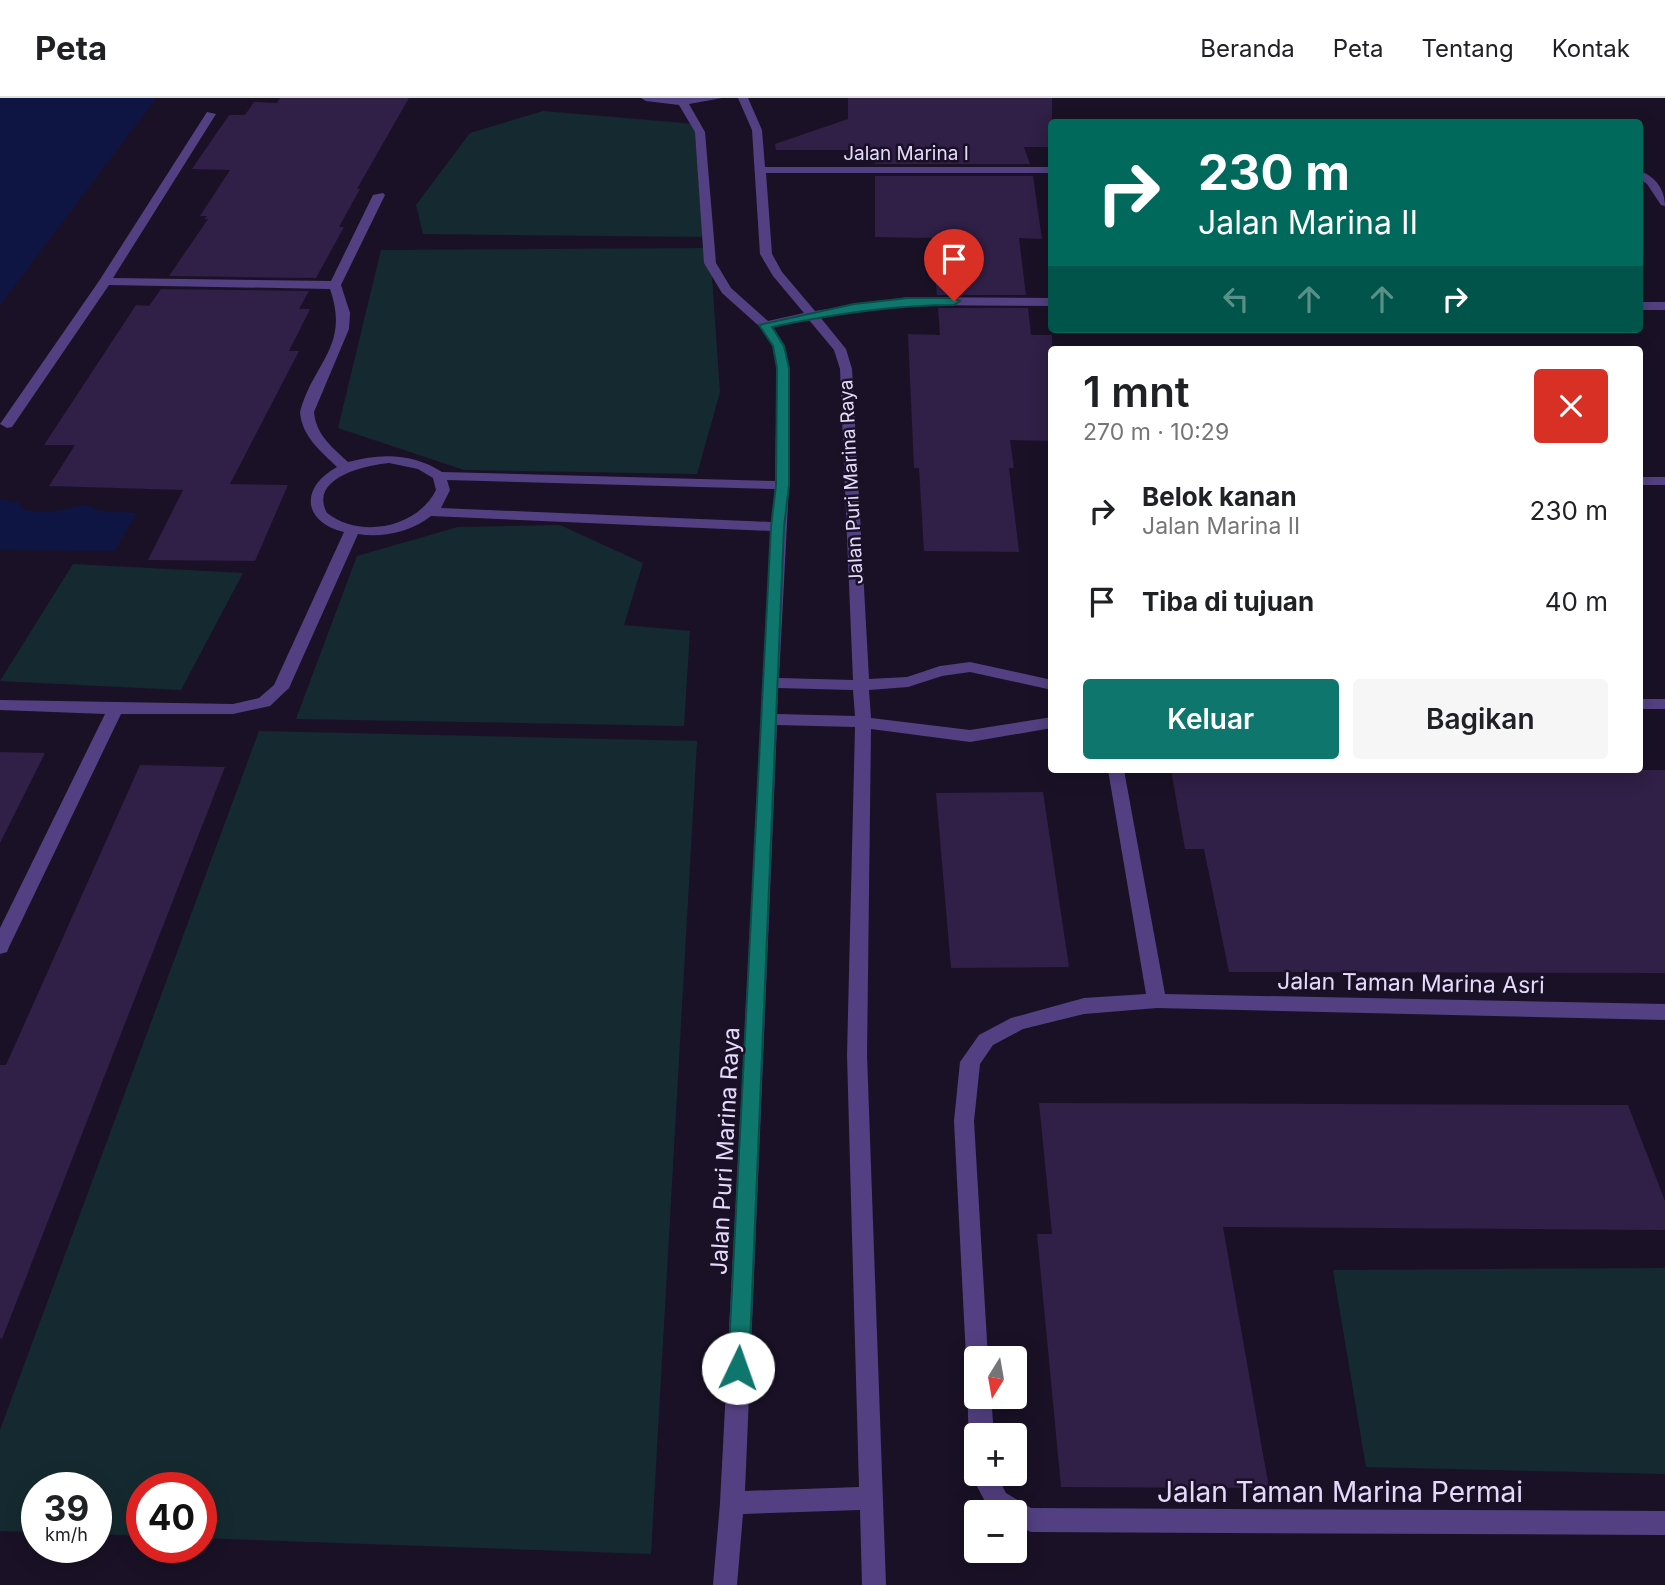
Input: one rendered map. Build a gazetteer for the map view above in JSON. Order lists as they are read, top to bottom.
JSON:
{
  "streets": {
    "street": [
      "Jalan Marina I",
      "Jalan Puri Marina Raya",
      "Jalan Taman Marina Asri",
      "Jalan Taman Marina Permai"
    ]
  },
  "crossings": [
    ["Jalan Marina I", "Jalan Puri Marina Raya"]
  ],
  "north": "bottom",
  "page": {
    "header": "Peta",
    "nav": [
      "Beranda",
      "Peta",
      "Tentang",
      "Kontak"
    ],
    "turn": ["230 m", "Jalan Marina II"],
    "heading": ["1 mnt", "270 m · 10:29"],
    "list": [
      {
        "name": "Belok kanan",
        "note": "Jalan Marina II",
        "value": "230 m"
      },
      {
        "name": "Tiba di tujuan",
        "value": "40 m"
      }
    ],
    "buttons": ["Keluar", "Bagikan"],
    "map_buttons": ["+", "−"],
    "speed": "39 km/h",
    "limit": "40"
  }
}
